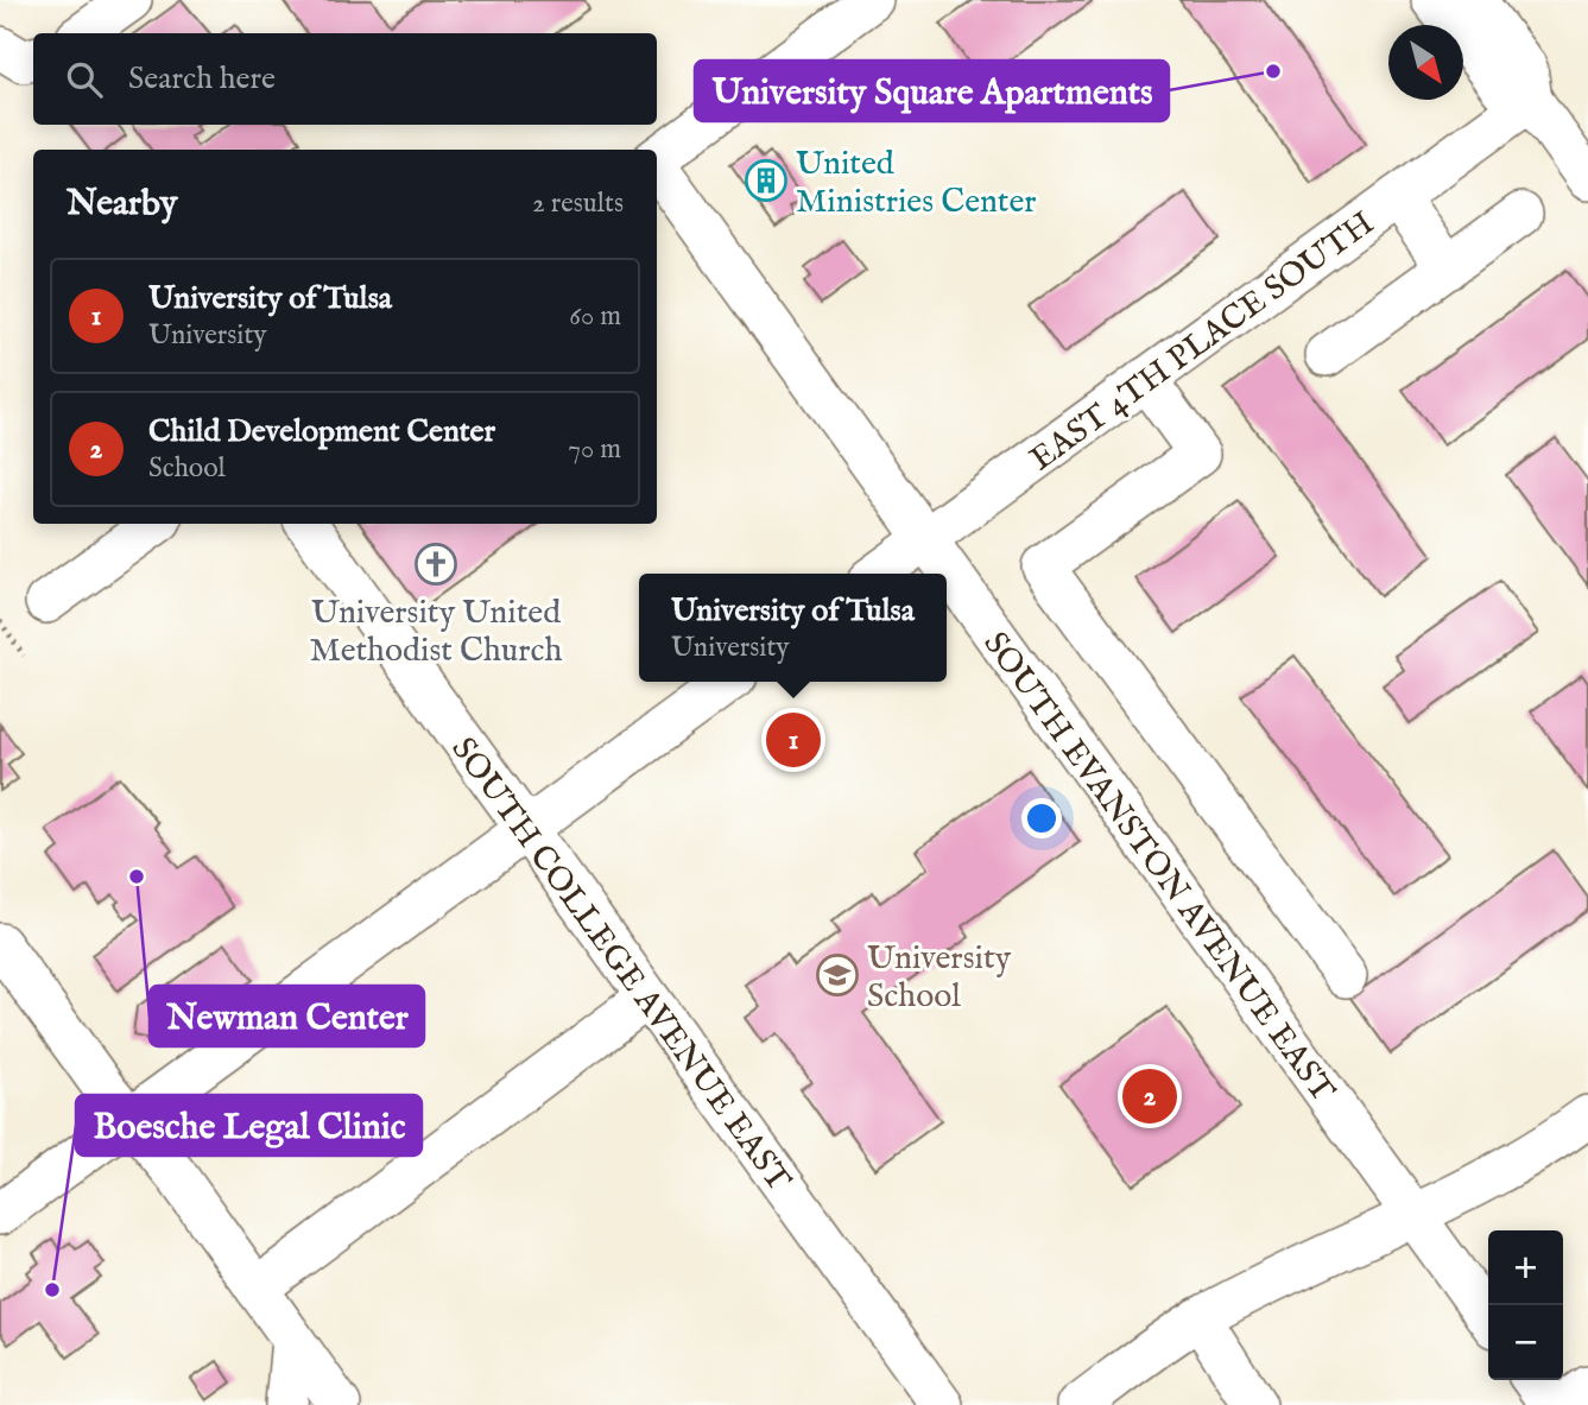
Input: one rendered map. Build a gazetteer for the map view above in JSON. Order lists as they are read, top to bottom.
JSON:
{
  "streets": {
    "street": ["EAST 4TH PLACE SOUTH", "SOUTH EVANSTON AVENUE EAST", "SOUTH COLLEGE AVENUE EAST"]
  },
  "crossings": [
    ["EAST 4TH PLACE SOUTH", "SOUTH EVANSTON AVENUE EAST"]
  ],
  "places": {
    "other": ["University Square Apartments", "Newman Center", "Boesche Legal Clinic"],
    "building": ["United Ministries Center"],
    "church": ["University United Methodist Church"],
    "school or university": ["University School"]
  },
  "north": "bottom right",
  "page": {
    "search": "Search here",
    "heading": ["Nearby", "2 results"],
    "list": [
      {
        "mark": "1",
        "name": "University of Tulsa",
        "note": "University",
        "value": "60 m"
      },
      {
        "mark": "2",
        "name": "Child Development Center",
        "note": "School",
        "value": "70 m"
      }
    ],
    "popup": ["University of Tulsa", "University"],
    "pins": ["1", "2"],
    "map_buttons": ["+", "−"]
  }
}
